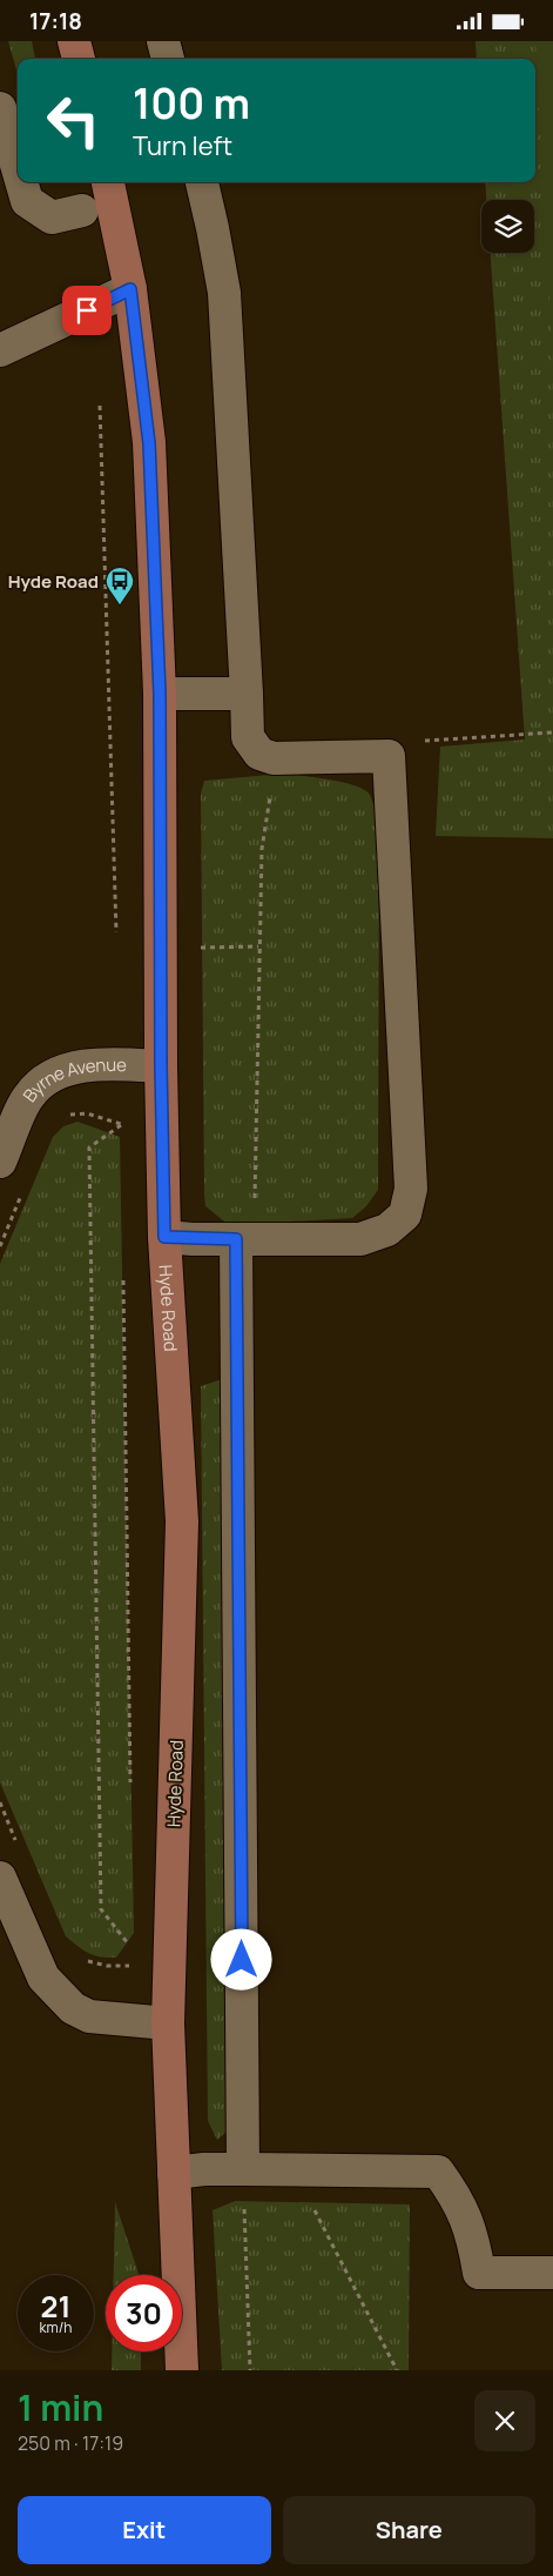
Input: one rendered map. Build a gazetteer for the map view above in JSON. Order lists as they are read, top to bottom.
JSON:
{
  "streets": {
    "street": ["Byrne Avenue", "Hyde Road"]
  },
  "crossings": [
    ["Byrne Avenue", "Hyde Road"]
  ],
  "places": {
    "bus stop": ["Hyde Road"]
  },
  "page": {
    "status": "17:18",
    "turn": ["100 m", "Turn left"],
    "speed": "21 km/h",
    "limit": "30",
    "heading": ["1 min", "250 m · 17:19"],
    "buttons": ["Exit", "Share"]
  }
}
